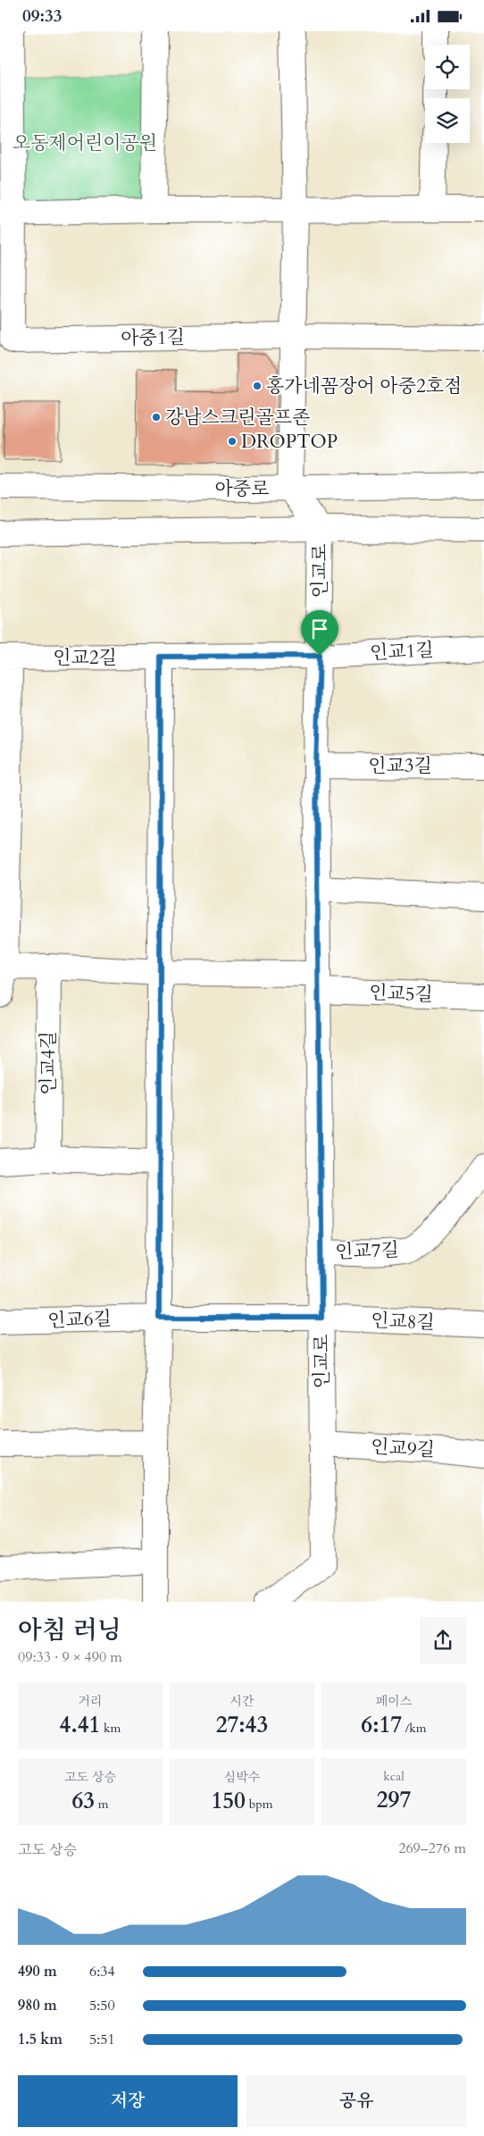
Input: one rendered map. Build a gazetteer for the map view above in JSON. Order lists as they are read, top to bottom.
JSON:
{
  "streets": {
    "street": [
      "아중1길",
      "아중로",
      "인교로",
      "인교1길",
      "인교2길",
      "인교3길",
      "인교5길",
      "인교4길",
      "인교7길",
      "인교6길",
      "인교8길",
      "인교9길"
    ]
  },
  "crossings": [
    ["인교로", "인교1길"],
    ["인교로", "인교2길"],
    ["인교로", "인교3길"],
    ["인교로", "인교5길"],
    ["인교로", "인교7길"],
    ["인교로", "인교6길"],
    ["인교로", "인교8길"],
    ["인교로", "인교9길"],
    ["인교1길", "인교2길"],
    ["인교6길", "인교8길"]
  ],
  "parks": ["오동제어린이공원"],
  "places": ["홍가네꼼장어 아중2호점", "강남스크린골프존", "DROPTOP"],
  "page": {
    "status": "09:33",
    "heading": ["아침 러닝", "09:33 · 9 × 490 m"],
    "stats": [
      ["거리", "4.41 km"],
      ["시간", "27:43"],
      ["페이스", "6:17 /km"],
      ["고도 상승", "63 m"],
      ["심박수", "150 bpm"],
      ["kcal", "297"]
    ],
    "chart": ["고도 상승", "269–276 m"],
    "list": [
      {
        "name": "490 m",
        "note": "6:34"
      },
      {
        "name": "980 m",
        "note": "5:50"
      },
      {
        "name": "1.5 km",
        "note": "5:51"
      }
    ],
    "buttons": ["저장", "공유"]
  }
}
